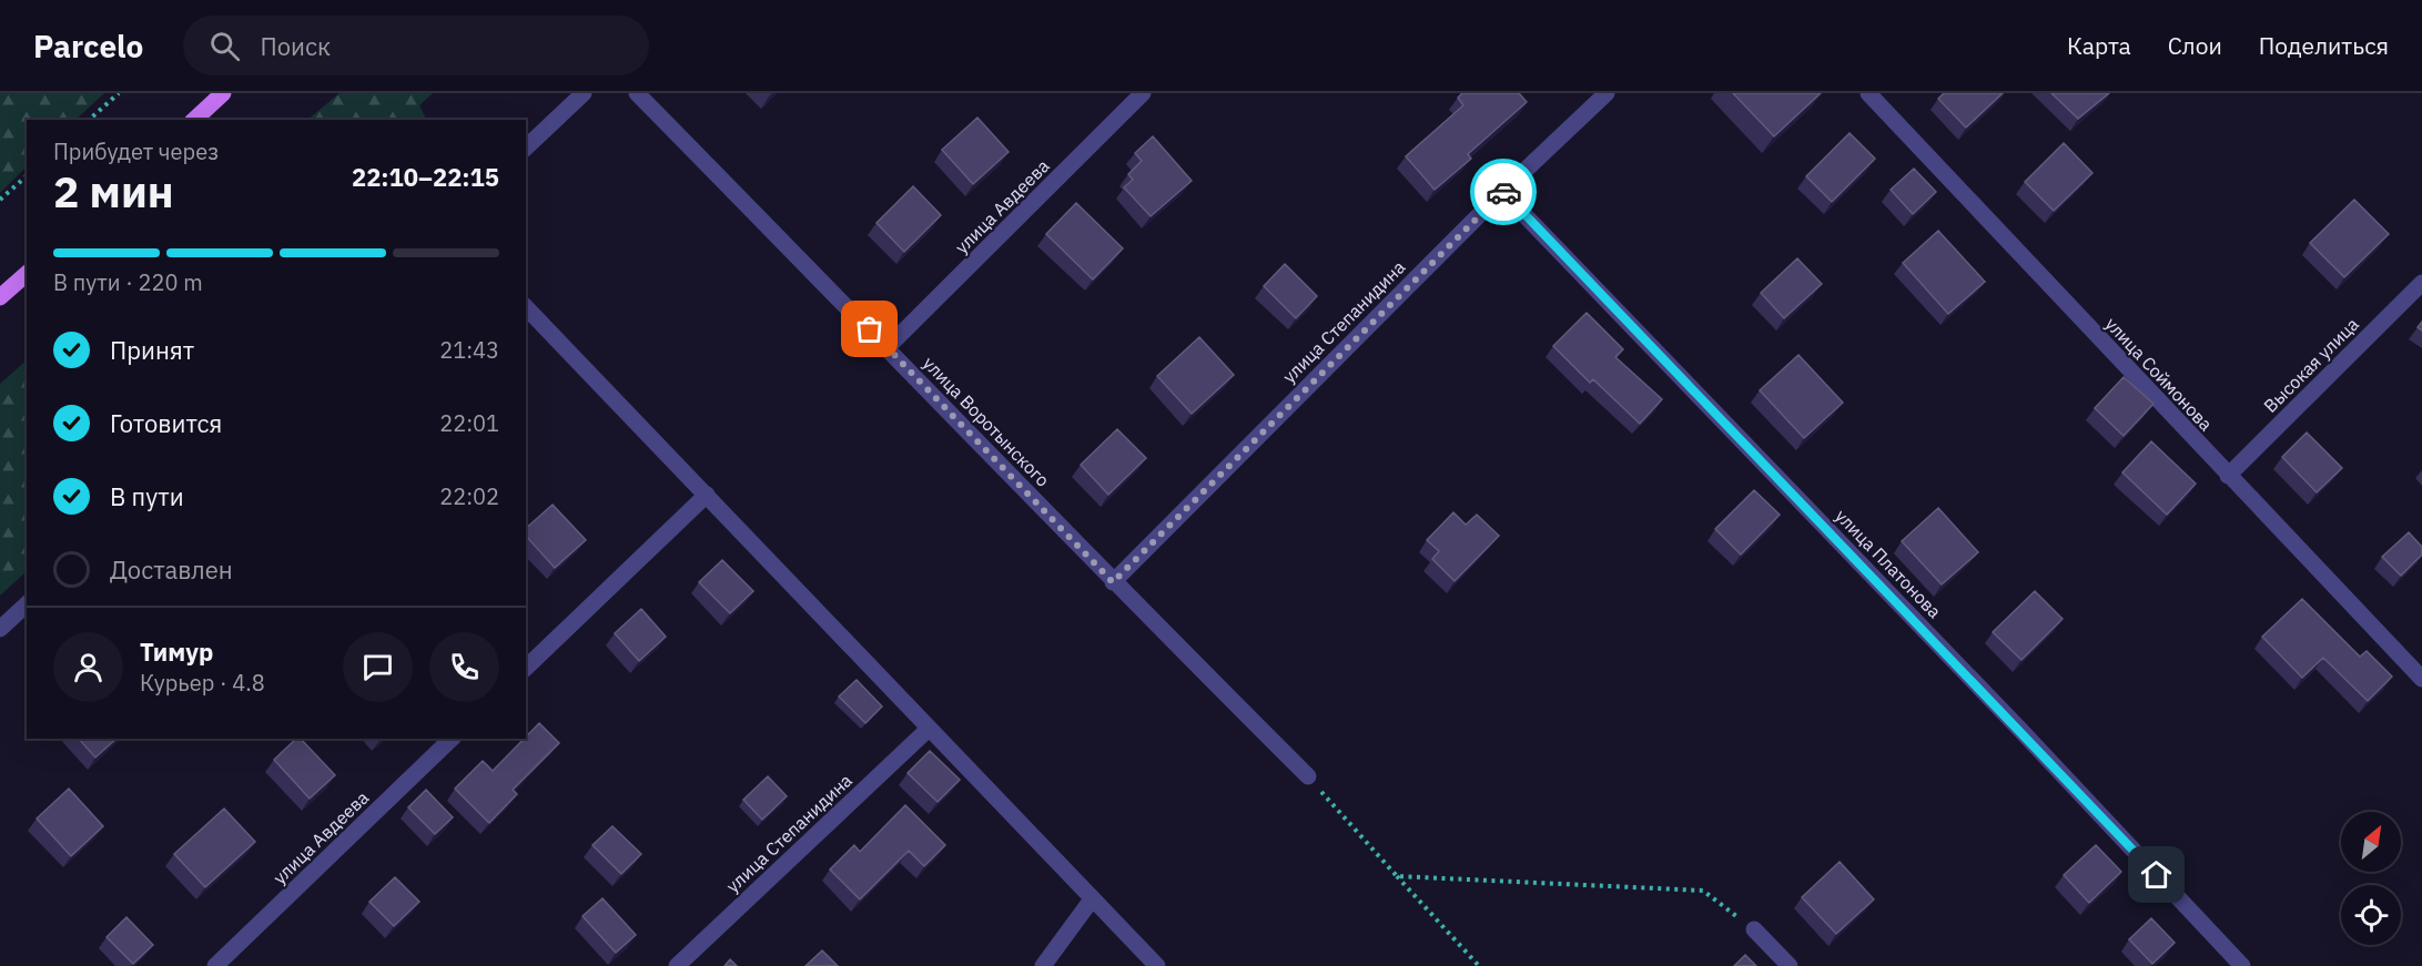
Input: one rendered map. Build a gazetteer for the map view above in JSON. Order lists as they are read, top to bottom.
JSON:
{
  "streets": {
    "street": [
      "улица Авдеева",
      "улица Степанидина",
      "Высокая улица",
      "улица Соймонова",
      "улица Воротынского",
      "улица Платонова"
    ]
  },
  "crossings": [
    ["улица Авдеева", "улица Воротынского"],
    ["улица Степанидина", "улица Воротынского"],
    ["улица Степанидина", "улица Платонова"],
    ["Высокая улица", "улица Соймонова"]
  ],
  "north": "top right",
  "page": {
    "header": "Parcelo",
    "search": "Поиск",
    "nav": ["Карта", "Слои", "Поделиться"],
    "heading": ["2 мин", "Прибудет через", "22:10–22:15"],
    "panel": ["Тимур", "Курьер · 4.8"],
    "bar": "В пути · 220 m",
    "list": [
      ["Принят", "21:43"],
      ["Готовится", "22:01"],
      ["В пути", "22:02"],
      "Доставлен"
    ]
  }
}
